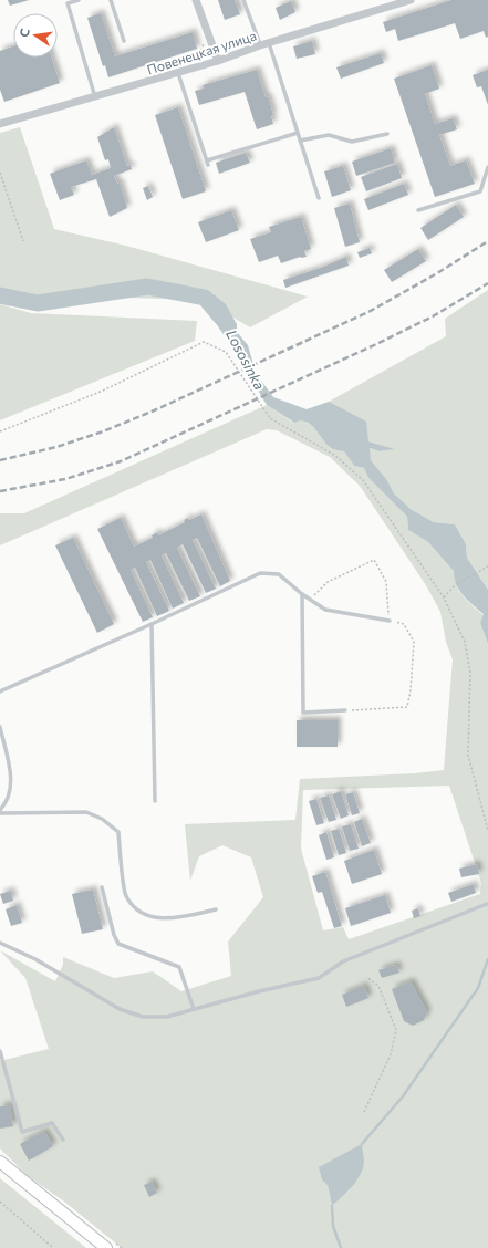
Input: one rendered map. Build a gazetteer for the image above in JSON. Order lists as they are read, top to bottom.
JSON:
{
  "streets": {
    "street": ["Повенецкая улица"]
  },
  "water": ["Lososinka"],
  "north": "left"
}
